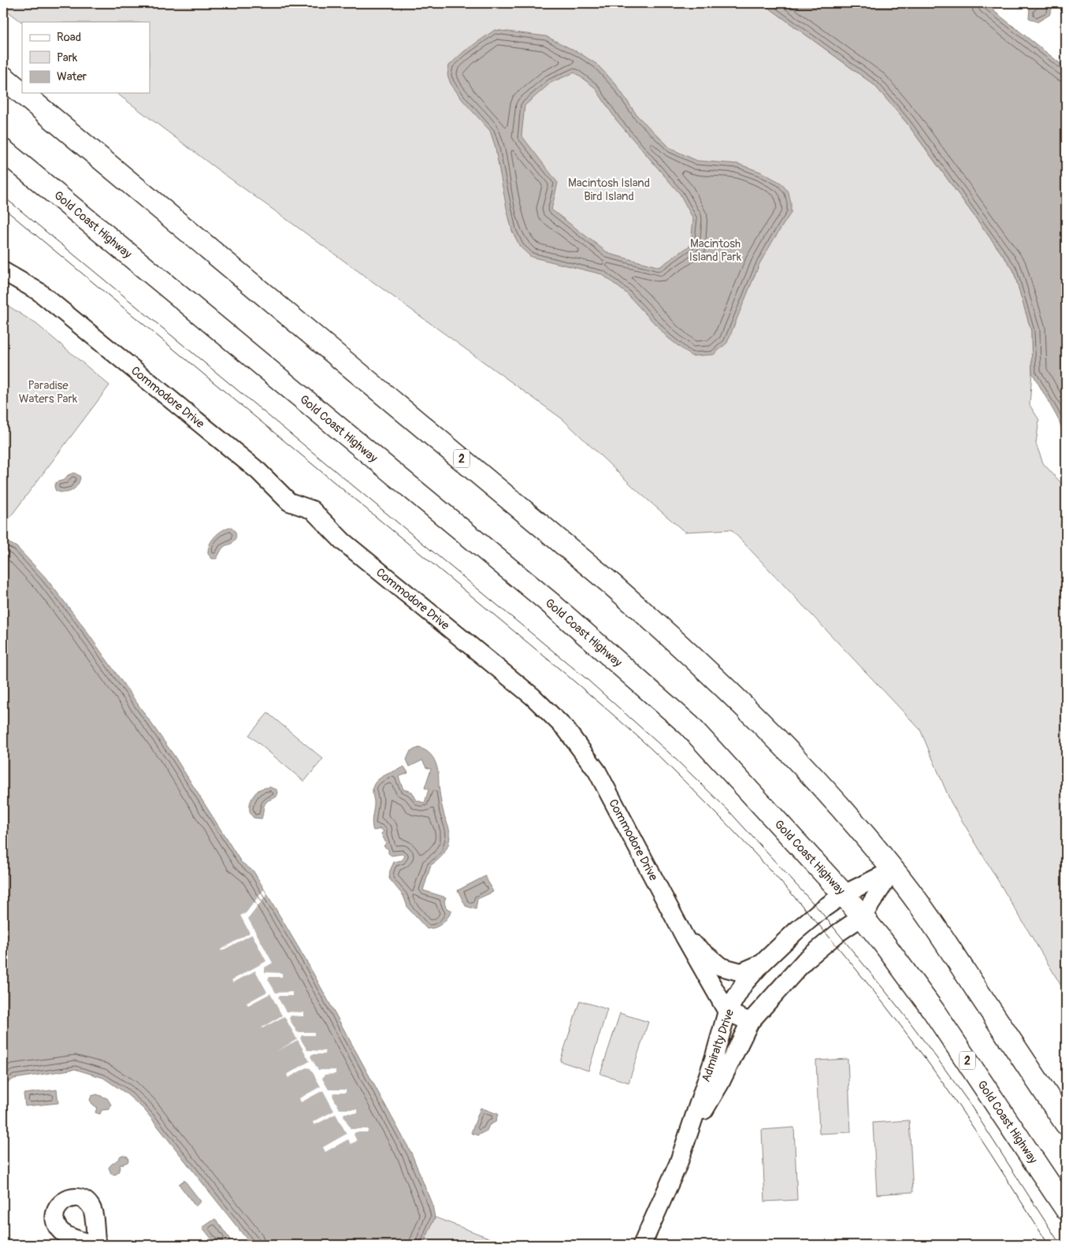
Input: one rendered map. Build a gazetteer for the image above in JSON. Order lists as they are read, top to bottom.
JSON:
{
  "streets": {
    "highway": ["Gold Coast Highway", "2"],
    "street": ["Commodore Drive", "Admiralty Drive"]
  },
  "crossings": [
    ["Gold Coast Highway", "Admiralty Drive"],
    ["Commodore Drive", "Admiralty Drive"],
    ["2", "Admiralty Drive"]
  ],
  "parks": ["Macintosh Island Bird Island", "Macintosh Island Park", "Paradise Waters Park"],
  "legend": ["Road", "Park", "Water"]
}
